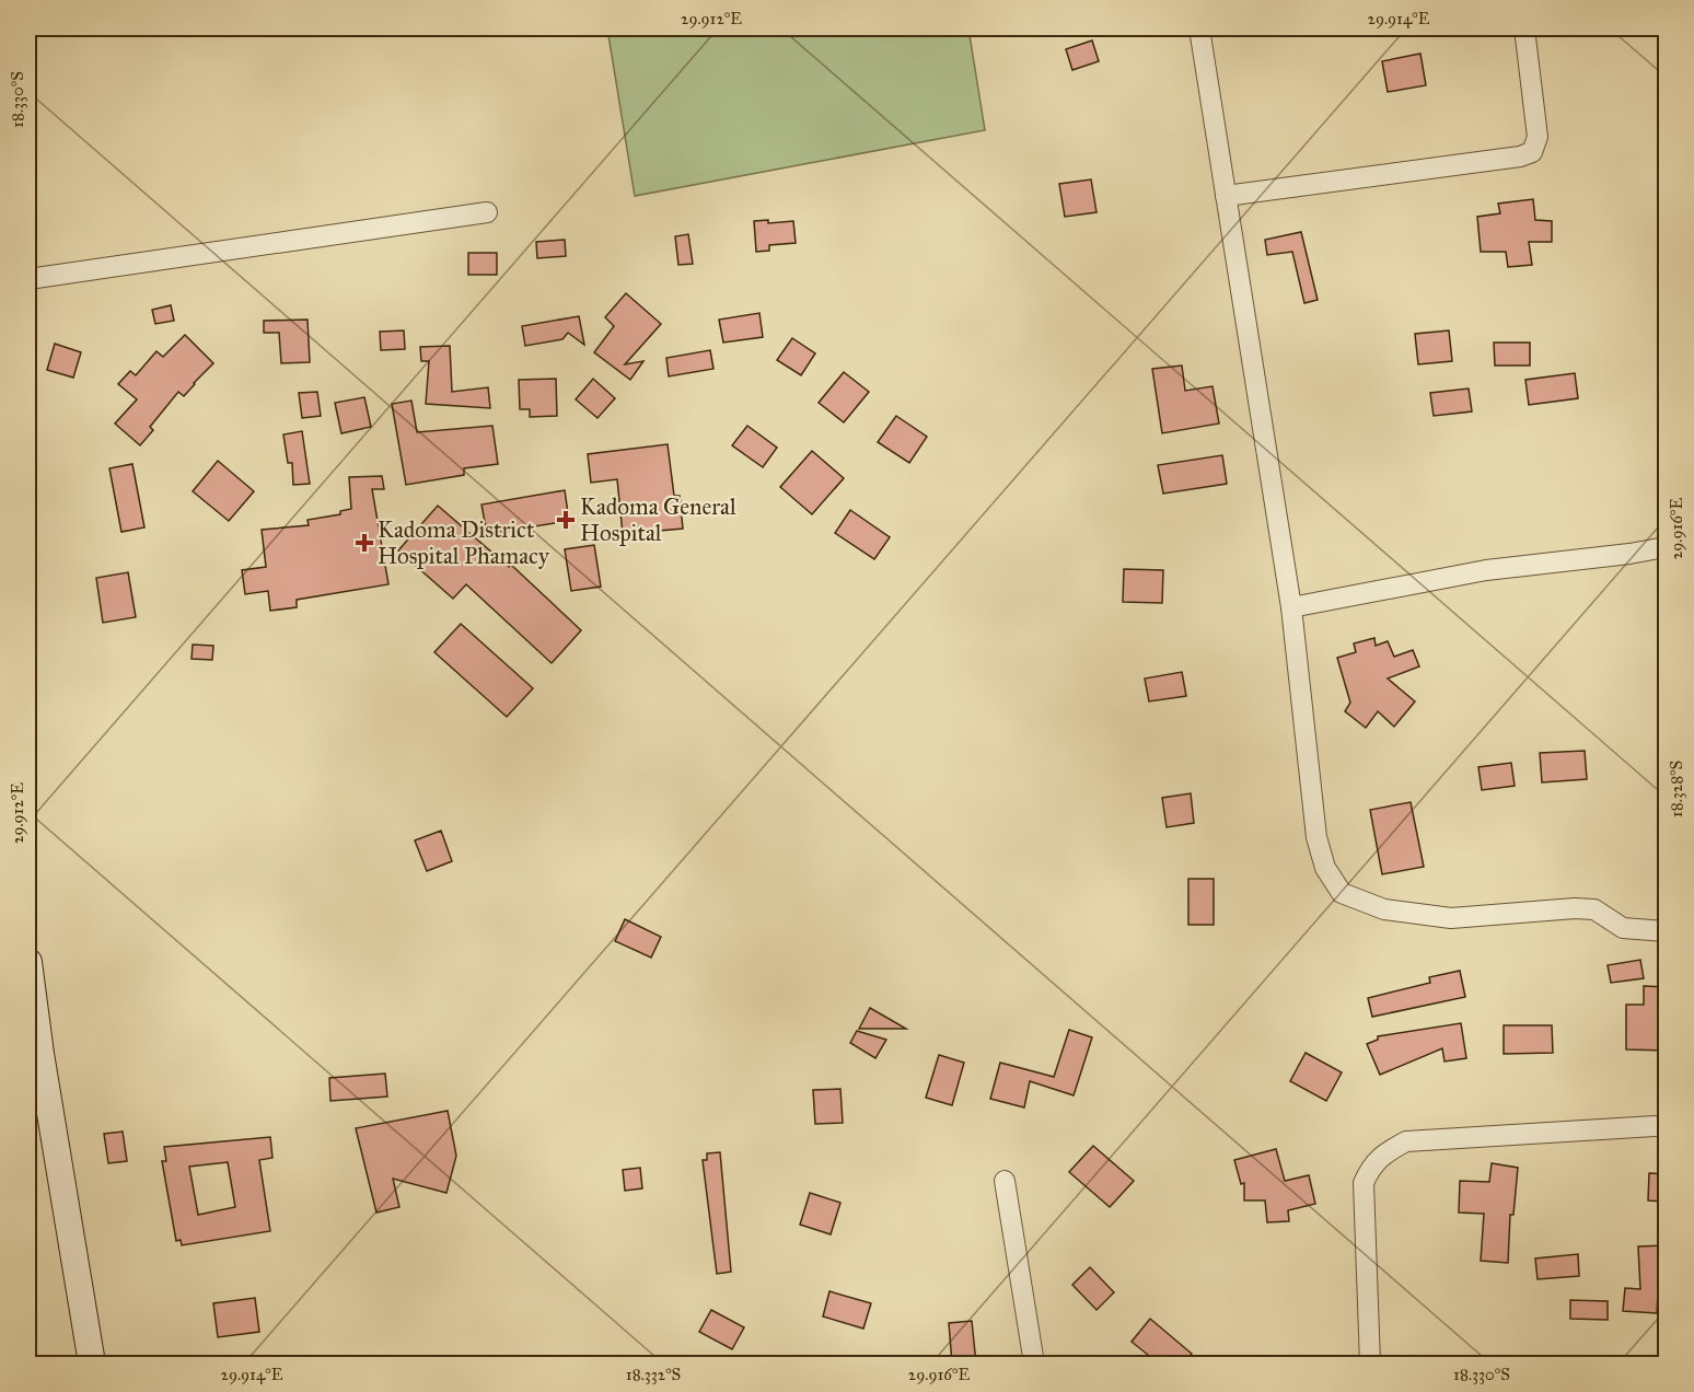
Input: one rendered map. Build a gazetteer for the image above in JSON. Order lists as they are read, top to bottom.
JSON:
{
  "places": {
    "health": ["Kadoma General Hospital", "Kadoma District Hospital Phamacy"]
  },
  "coordinates": [
    "29.912°E",
    "29.914°E",
    "18.330°S",
    "29.916°E",
    "18.328°S",
    "18.332°S"
  ]
}
